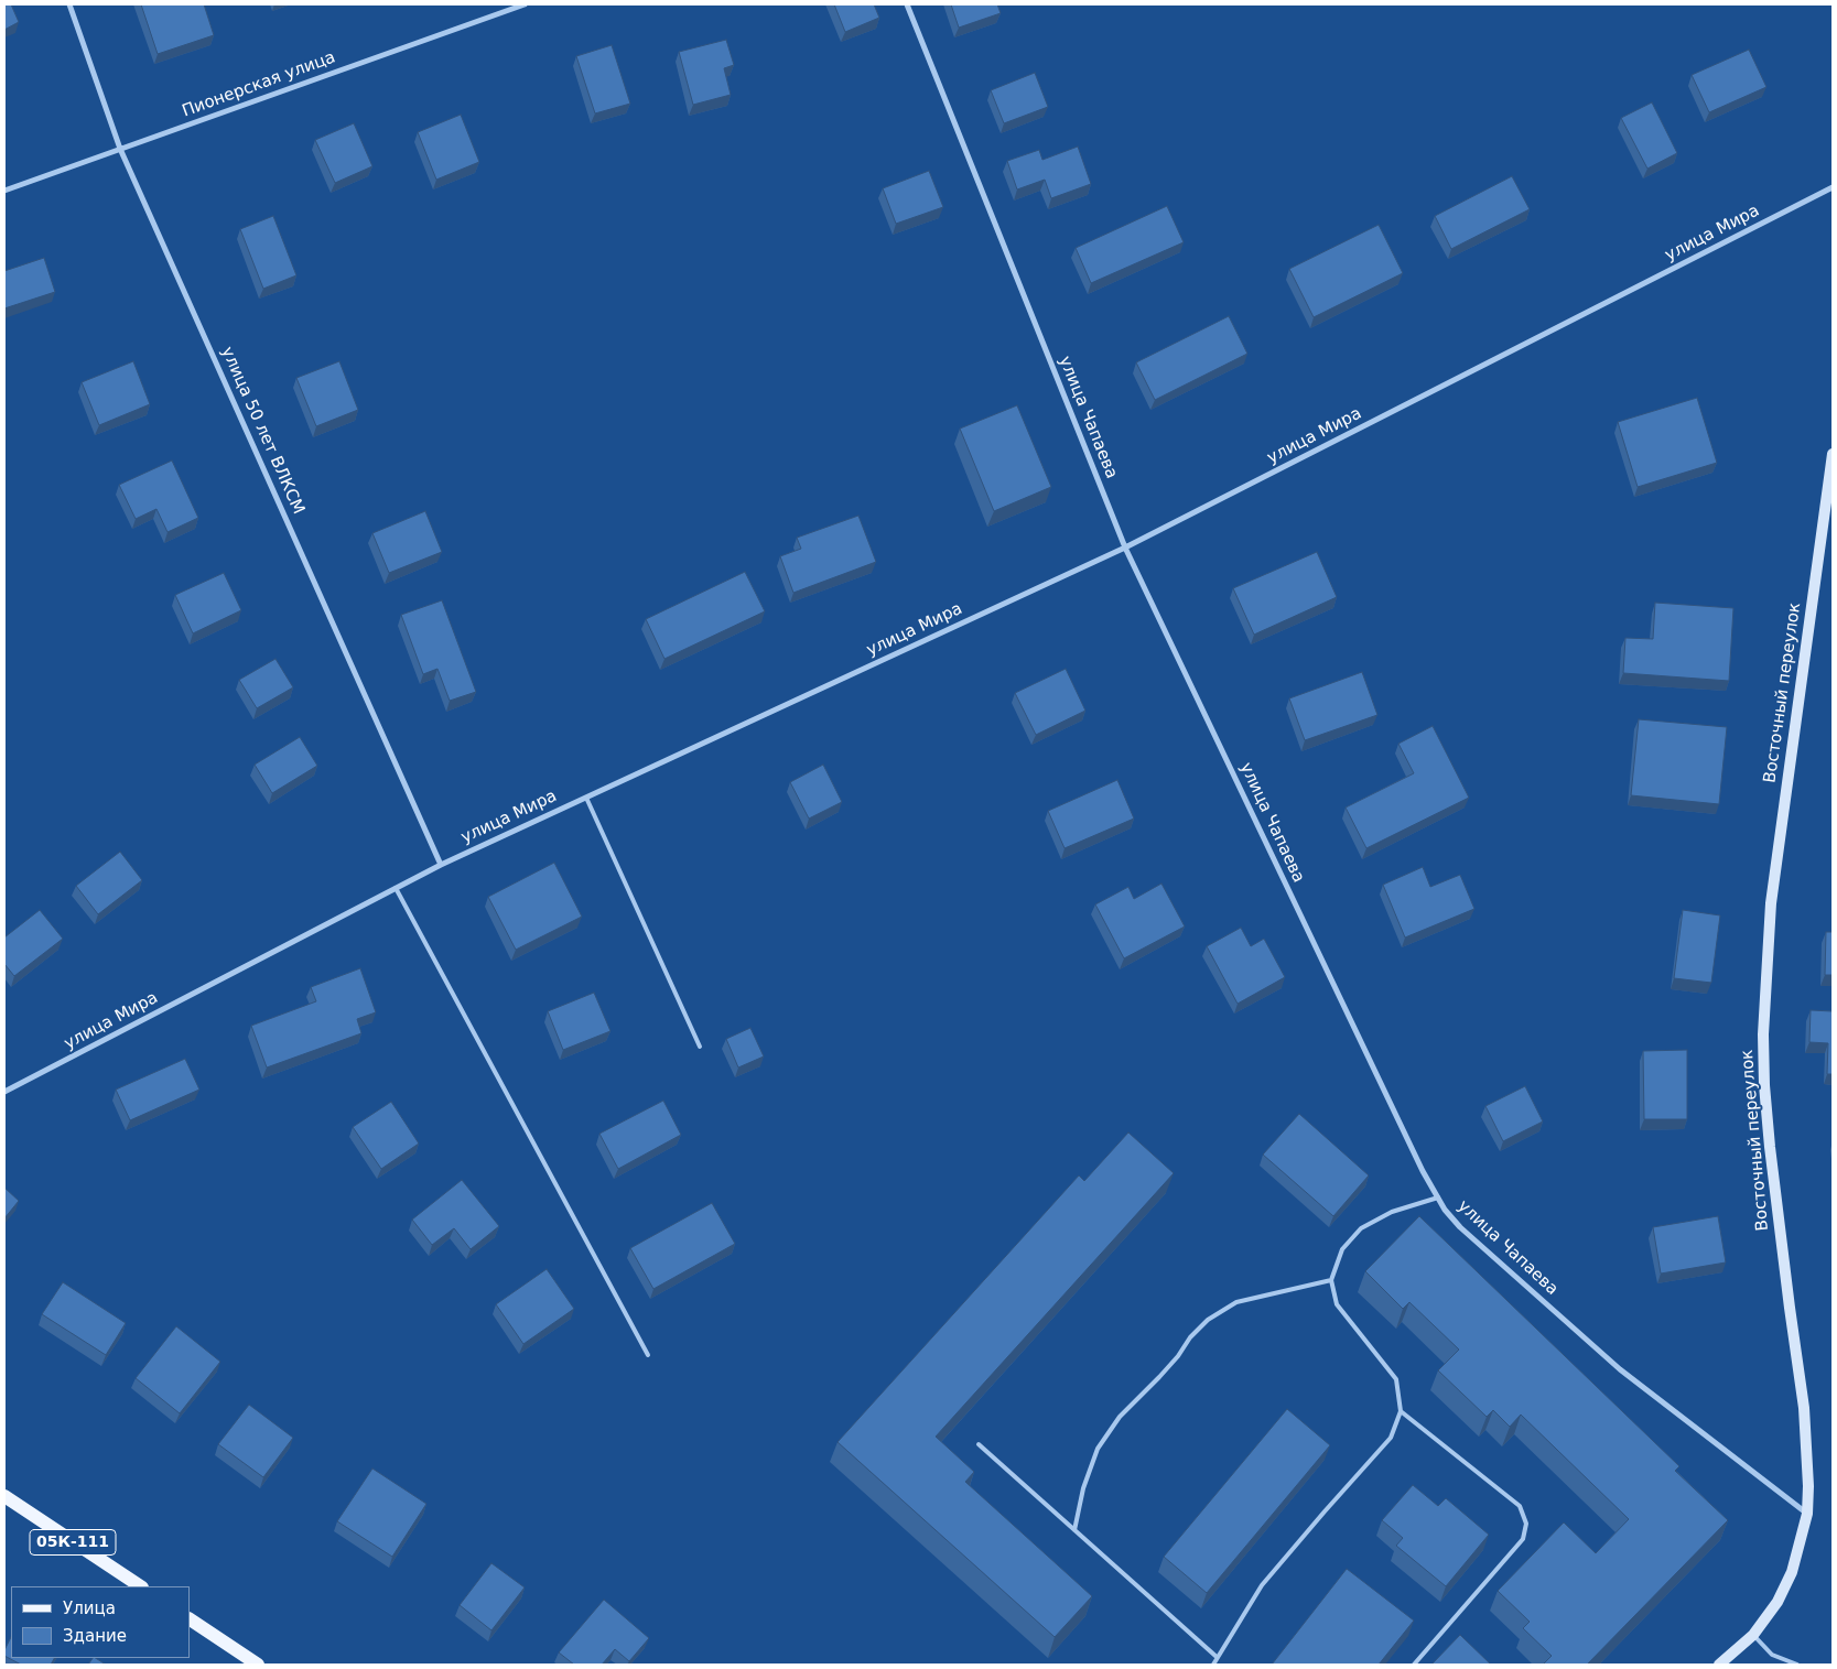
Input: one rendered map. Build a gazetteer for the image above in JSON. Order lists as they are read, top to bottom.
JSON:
{
  "streets": {
    "main road": ["05К-111"],
    "street": [
      "Пионерская улица",
      "улица Мира",
      "улица Чапаева",
      "улица 50 лет ВЛКСМ",
      "Восточный переулок"
    ]
  },
  "crossings": [
    ["Пионерская улица", "улица 50 лет ВЛКСМ"],
    ["улица Мира", "улица Чапаева"],
    ["улица Мира", "улица 50 лет ВЛКСМ"],
    ["улица Чапаева", "Восточный переулок"]
  ],
  "legend": ["Улица", "Здание"]
}
